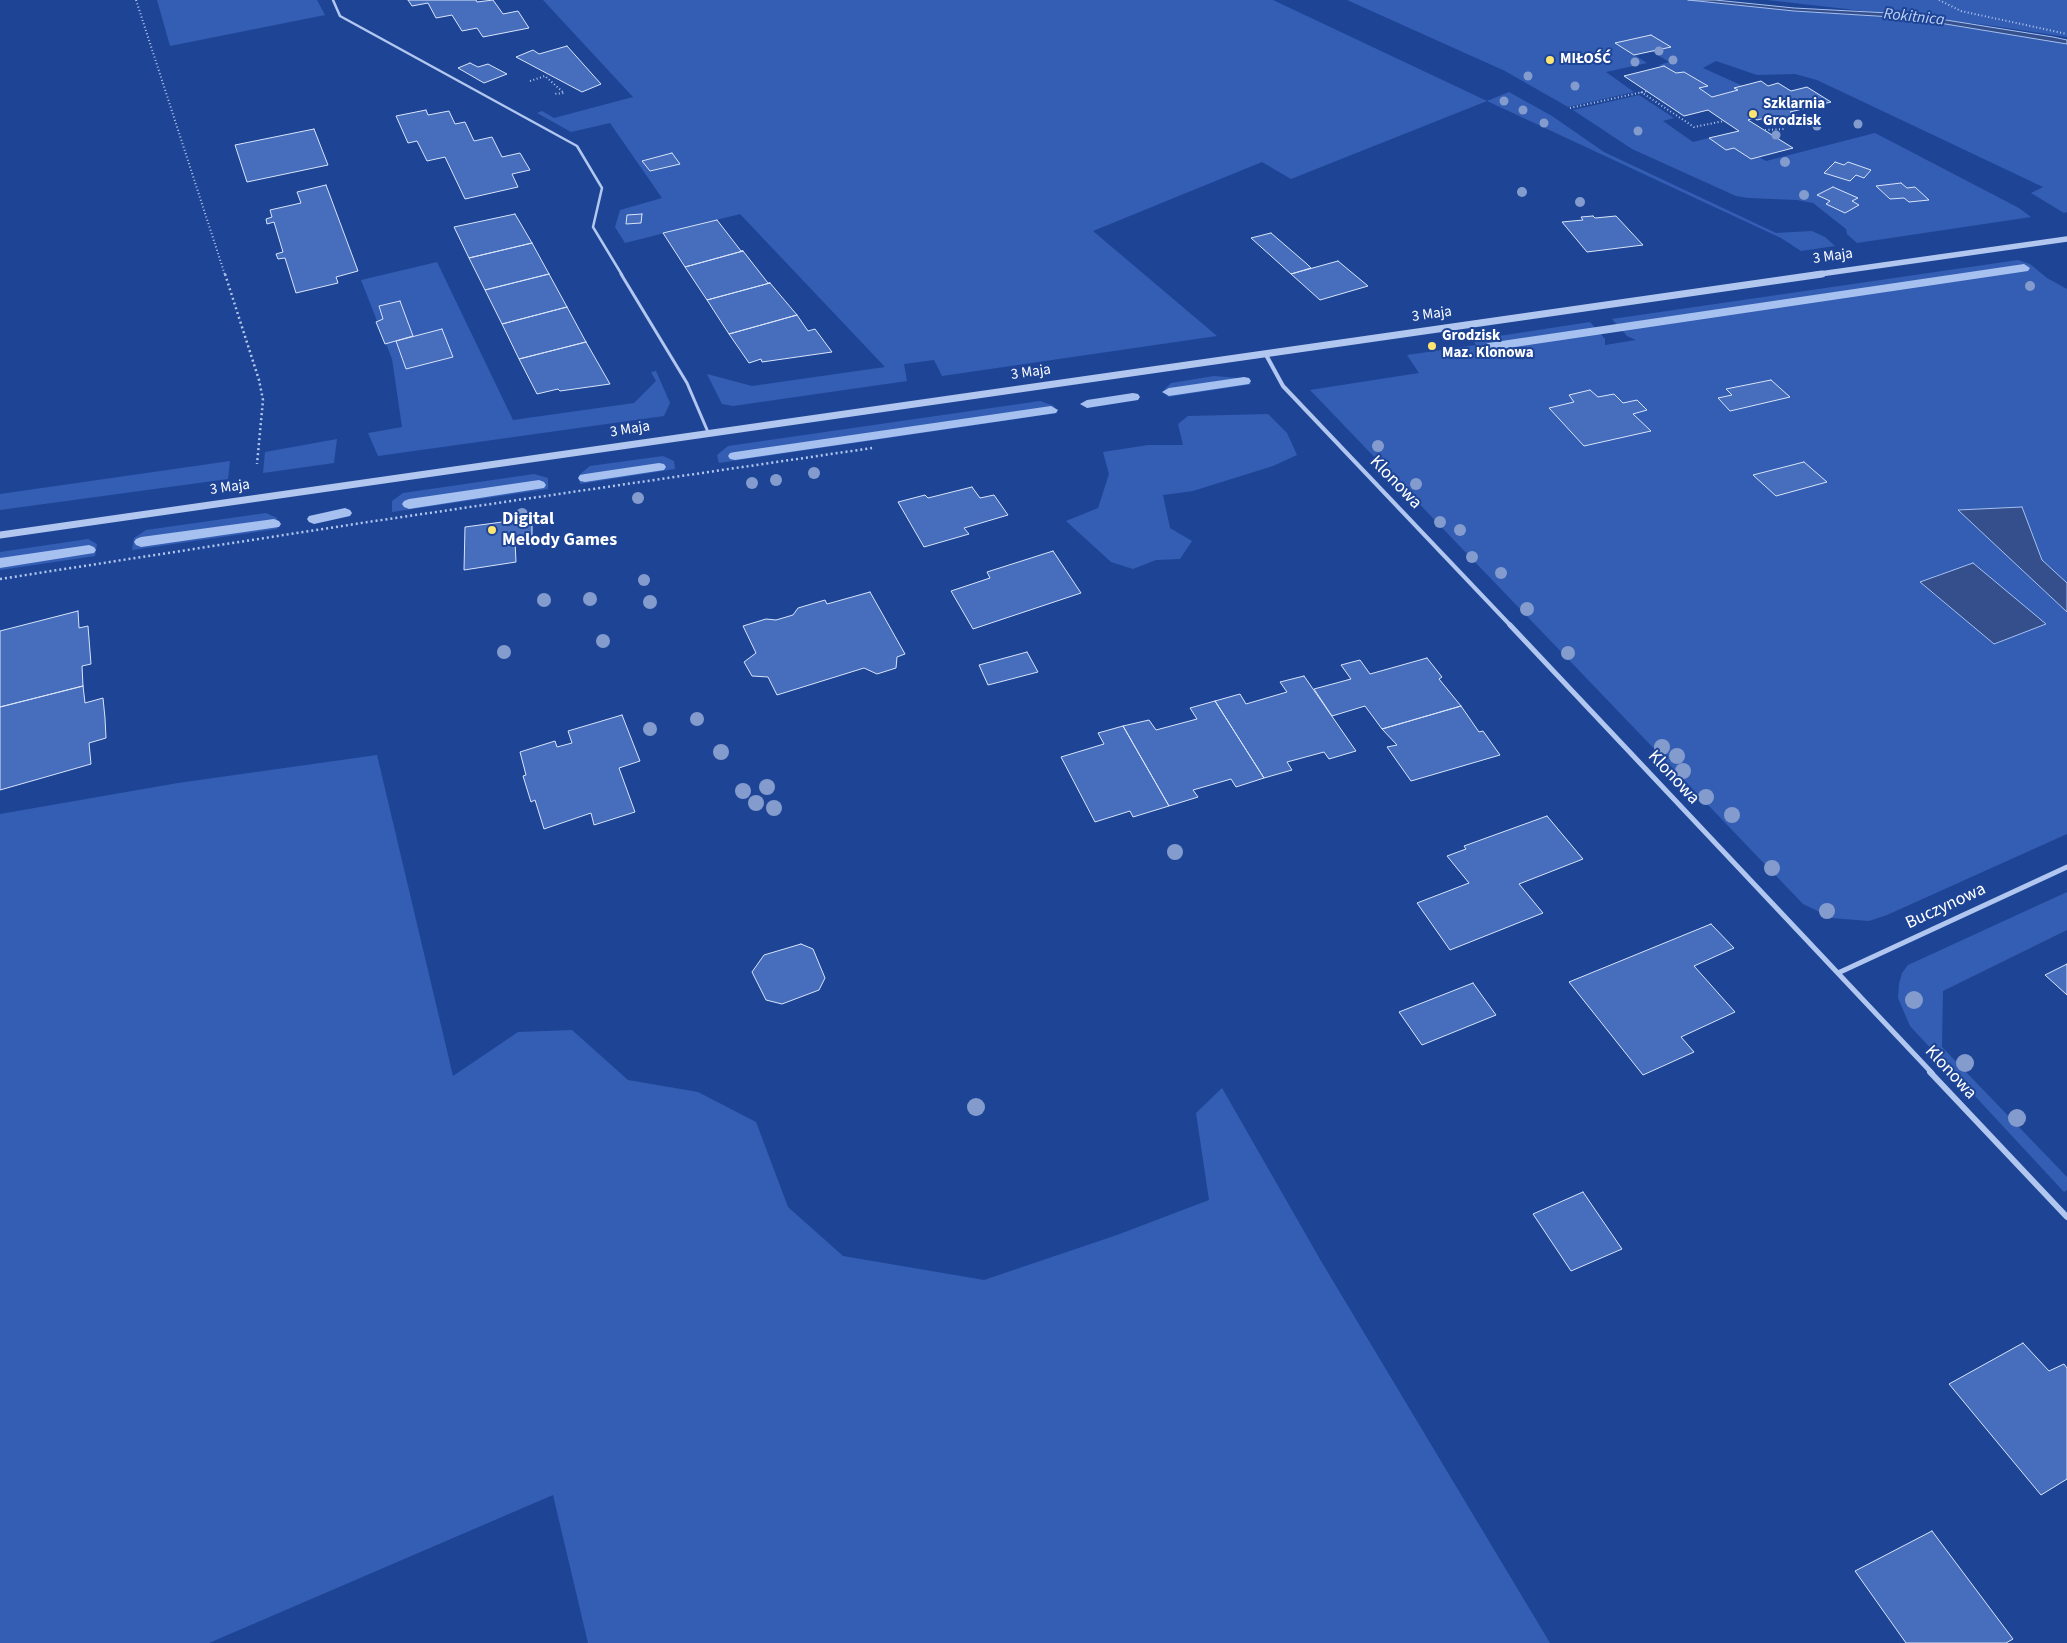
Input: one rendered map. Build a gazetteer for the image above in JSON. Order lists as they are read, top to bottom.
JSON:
{
  "streets": {
    "street": ["3 Maja", "Klonowa", "Buczynowa"]
  },
  "crossings": [
    ["3 Maja", "Klonowa"],
    ["Klonowa", "Buczynowa"]
  ],
  "water": ["Rokitnica"],
  "places": [
    "MIŁOŚĆ",
    "Szklarnia Grodzisk",
    "Grodzisk Maz. Klonowa",
    "Digital Melody Games"
  ]
}
